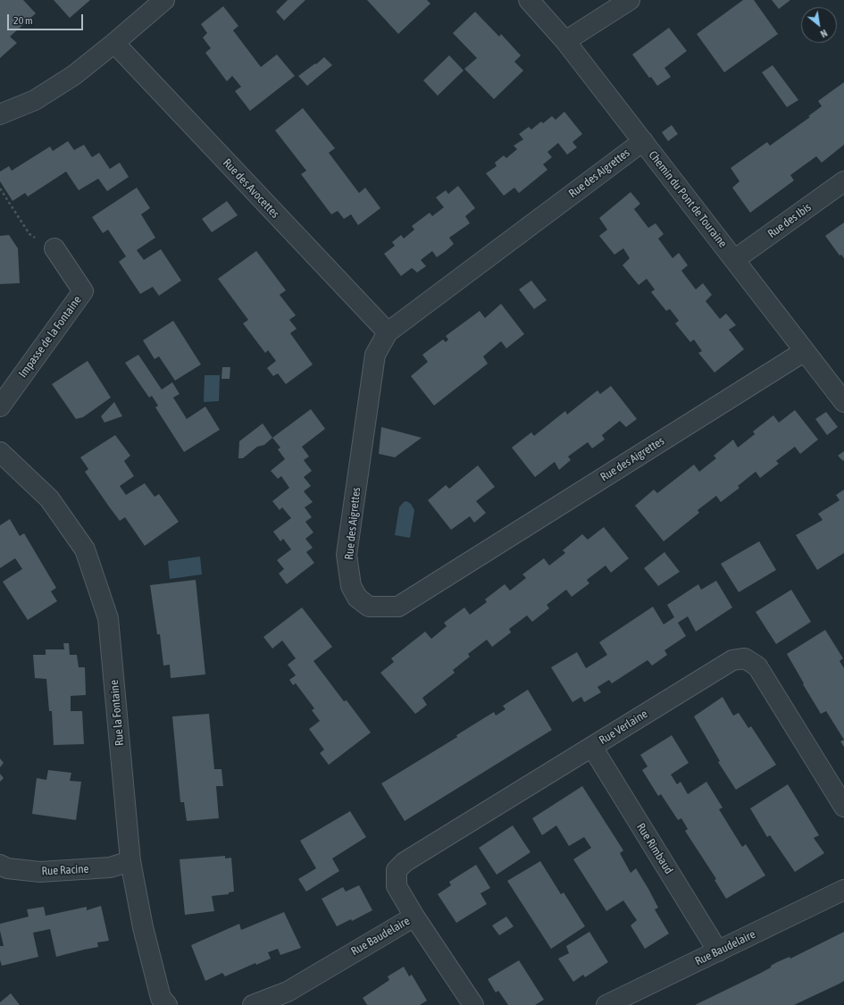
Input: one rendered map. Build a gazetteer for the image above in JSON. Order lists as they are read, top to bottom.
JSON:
{
  "streets": {
    "street": [
      "Rue des Aigrettes",
      "Rue des Avocettes",
      "Chemin du Pont de Touraine",
      "Rue des Ibis",
      "Impasse de la Fontaine",
      "Rue la Fontaine",
      "Rue Verlaine",
      "Rue Rimbaud",
      "Rue Racine",
      "Rue Baudelaire"
    ]
  },
  "crossings": [
    ["Rue des Aigrettes", "Rue des Avocettes"],
    ["Rue des Aigrettes", "Chemin du Pont de Touraine"],
    ["Chemin du Pont de Touraine", "Rue des Ibis"],
    ["Rue la Fontaine", "Rue Racine"],
    ["Rue Verlaine", "Rue Rimbaud"],
    ["Rue Verlaine", "Rue Baudelaire"],
    ["Rue Rimbaud", "Rue Baudelaire"]
  ],
  "scale_bar": "20 m",
  "north": "bottom right"
}
